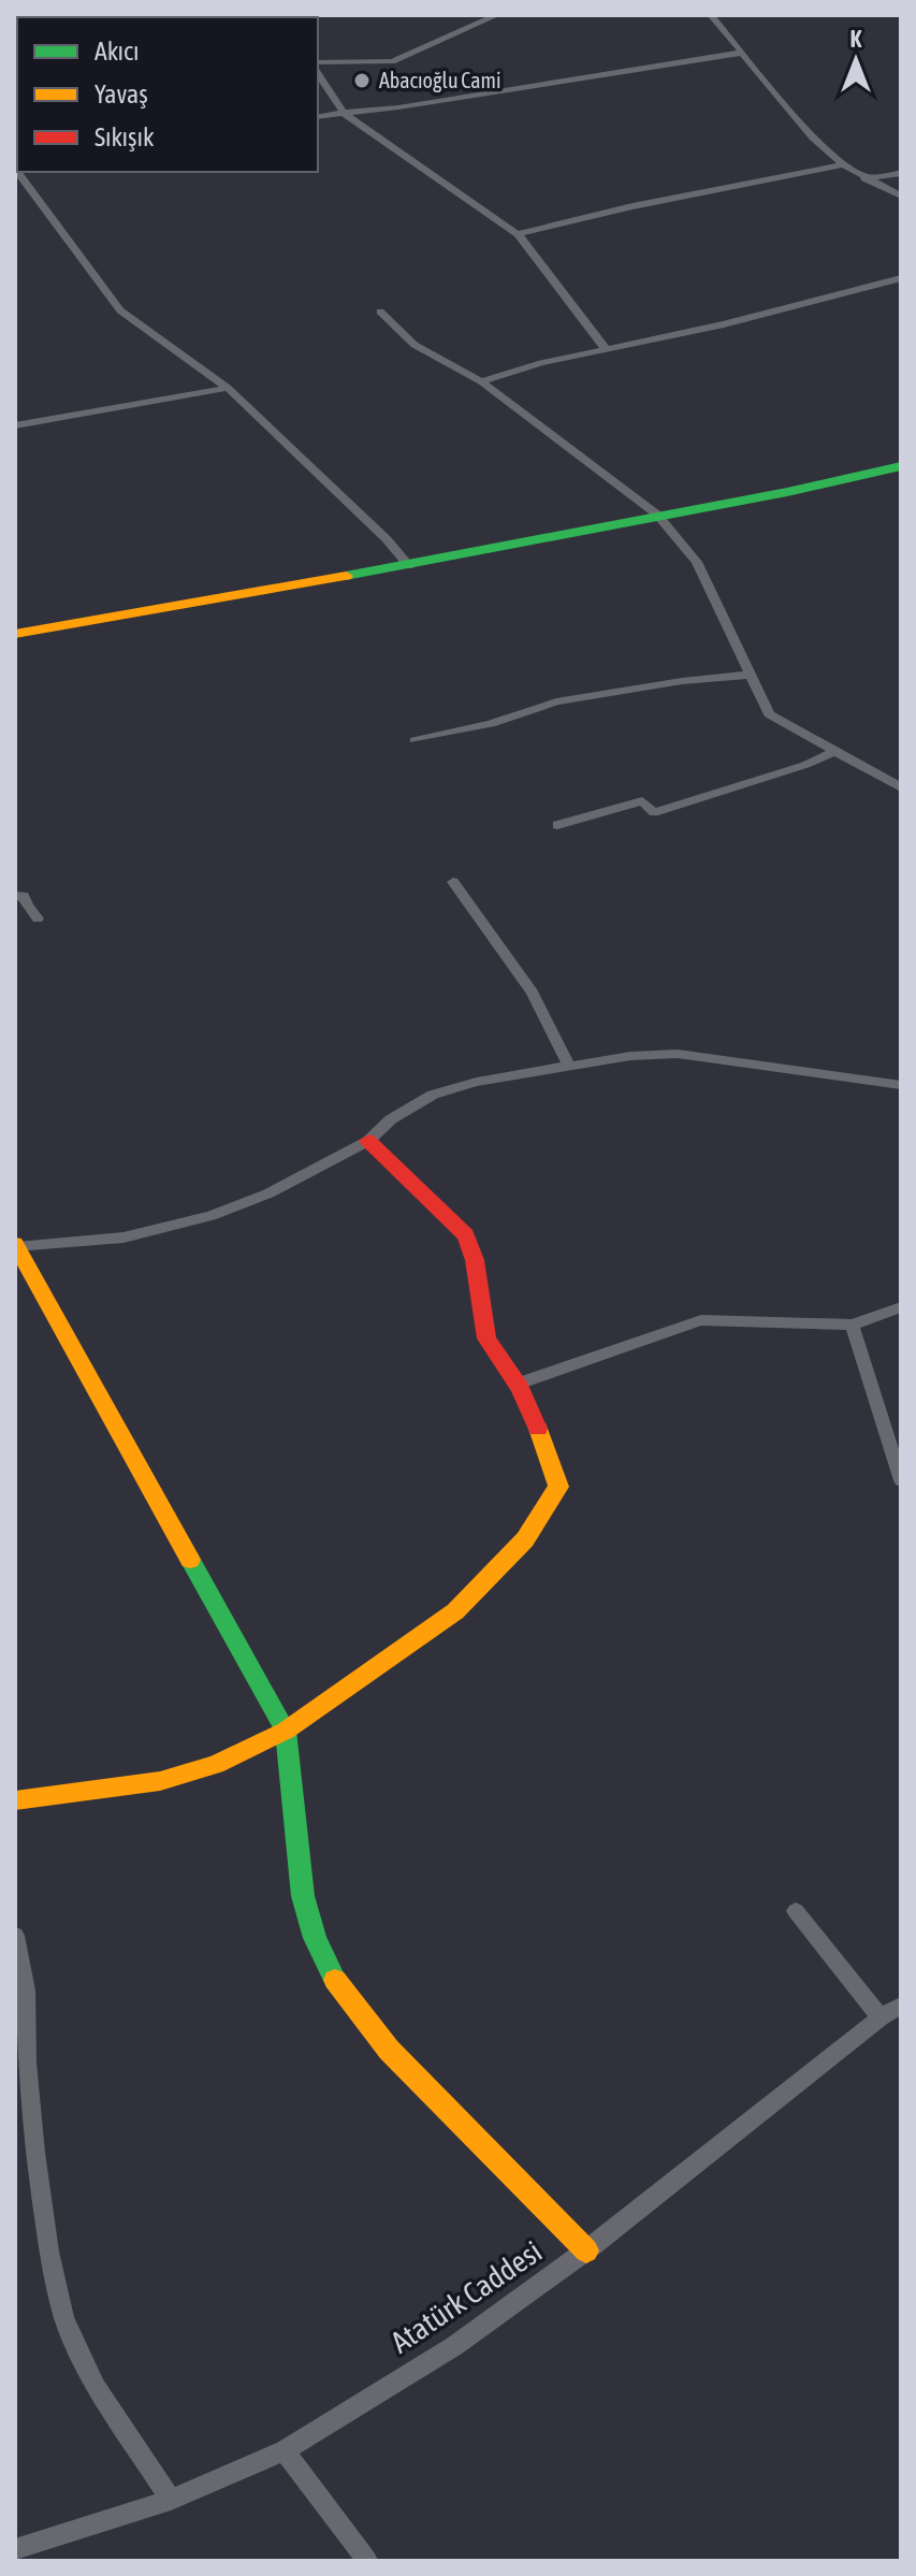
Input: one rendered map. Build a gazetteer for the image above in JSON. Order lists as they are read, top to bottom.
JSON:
{
  "streets": {
    "street": ["Atatürk Caddesi"]
  },
  "places": ["Abacıoğlu Cami"],
  "legend": ["Akıcı", "Yavaş", "Sıkışık"],
  "north": "top"
}
